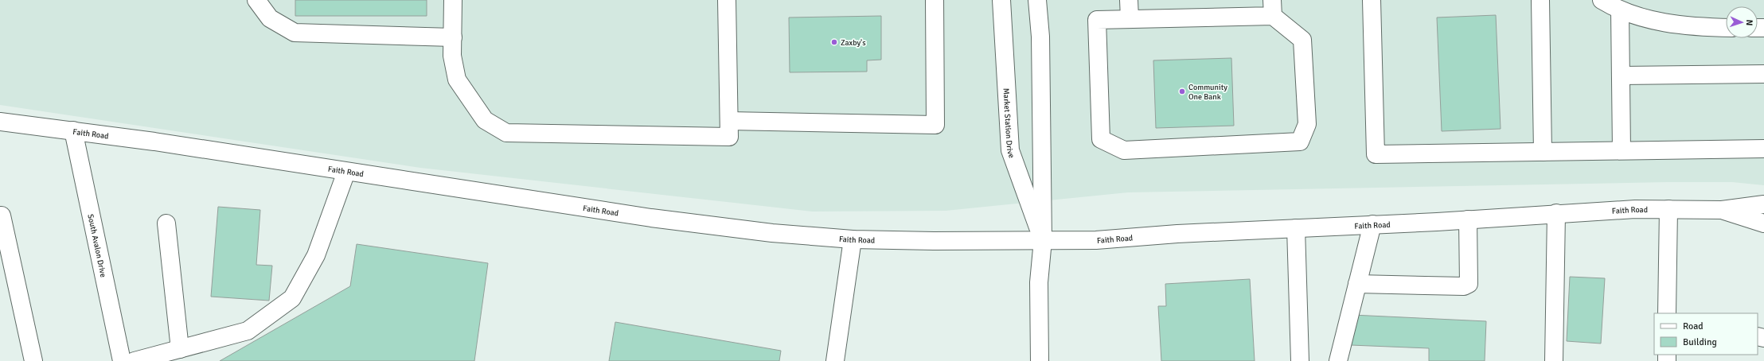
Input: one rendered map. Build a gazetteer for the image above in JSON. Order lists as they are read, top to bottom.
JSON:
{
  "streets": {
    "main road": ["Market Station Drive", "Faith Road", "South Avalon Drive"]
  },
  "crossings": [
    ["Market Station Drive", "Faith Road"],
    ["Faith Road", "South Avalon Drive"]
  ],
  "places": ["Zaxby's", "Community One Bank"],
  "legend": ["Road", "Building"],
  "north": "right"
}
